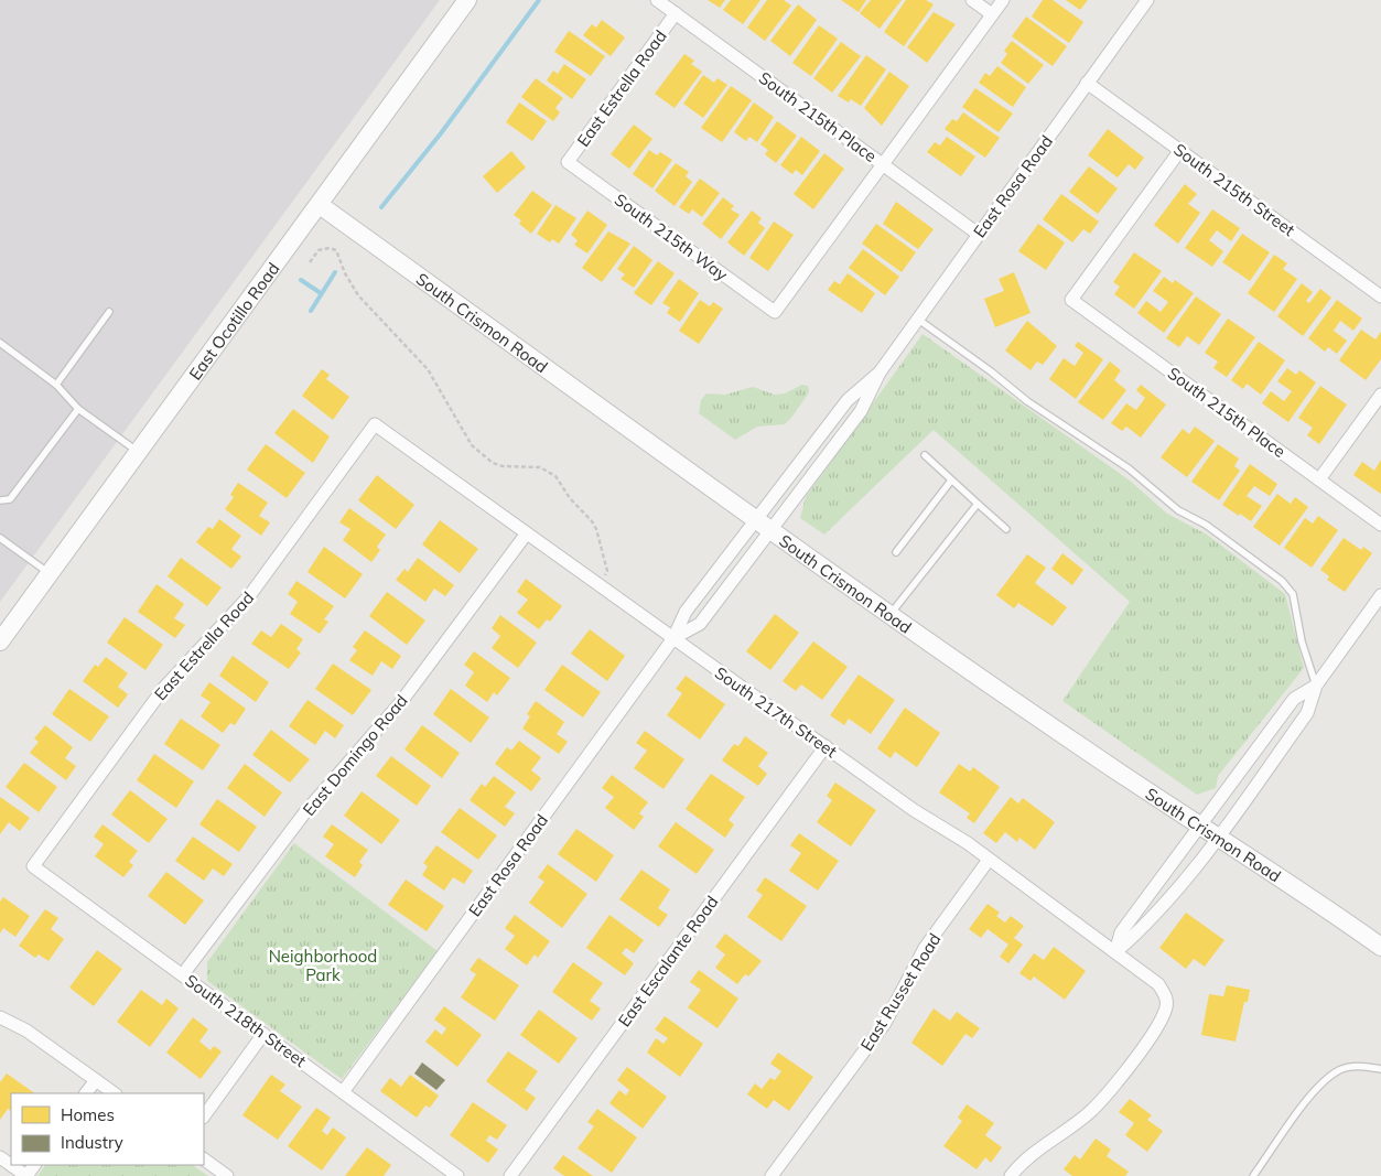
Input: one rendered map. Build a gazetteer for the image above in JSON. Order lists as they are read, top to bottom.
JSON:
{
  "streets": {
    "street": [
      "East Estrella Road",
      "South 215th Place",
      "East Rosa Road",
      "South 215th Street",
      "South 215th Way",
      "East Ocotillo Road",
      "South Crismon Road",
      "South 217th Street",
      "East Domingo Road",
      "East Escalante Road",
      "East Russet Road",
      "South 218th Street"
    ]
  },
  "crossings": [
    ["East Estrella Road", "South 215th Place"],
    ["East Estrella Road", "South 215th Way"],
    ["East Estrella Road", "South 217th Street"],
    ["East Estrella Road", "South 218th Street"],
    ["South 215th Place", "East Rosa Road"],
    ["South 215th Place", "South 215th Street"],
    ["South 215th Place", "South 215th Way"],
    ["East Rosa Road", "South 215th Street"],
    ["East Rosa Road", "South Crismon Road"],
    ["East Rosa Road", "South 217th Street"],
    ["East Rosa Road", "South 218th Street"],
    ["East Ocotillo Road", "South Crismon Road"],
    ["South 217th Street", "East Domingo Road"],
    ["South 217th Street", "East Escalante Road"],
    ["South 217th Street", "East Russet Road"],
    ["East Domingo Road", "South 218th Street"]
  ],
  "parks": ["Neighborhood Park"],
  "legend": ["Homes", "Industry"]
}
